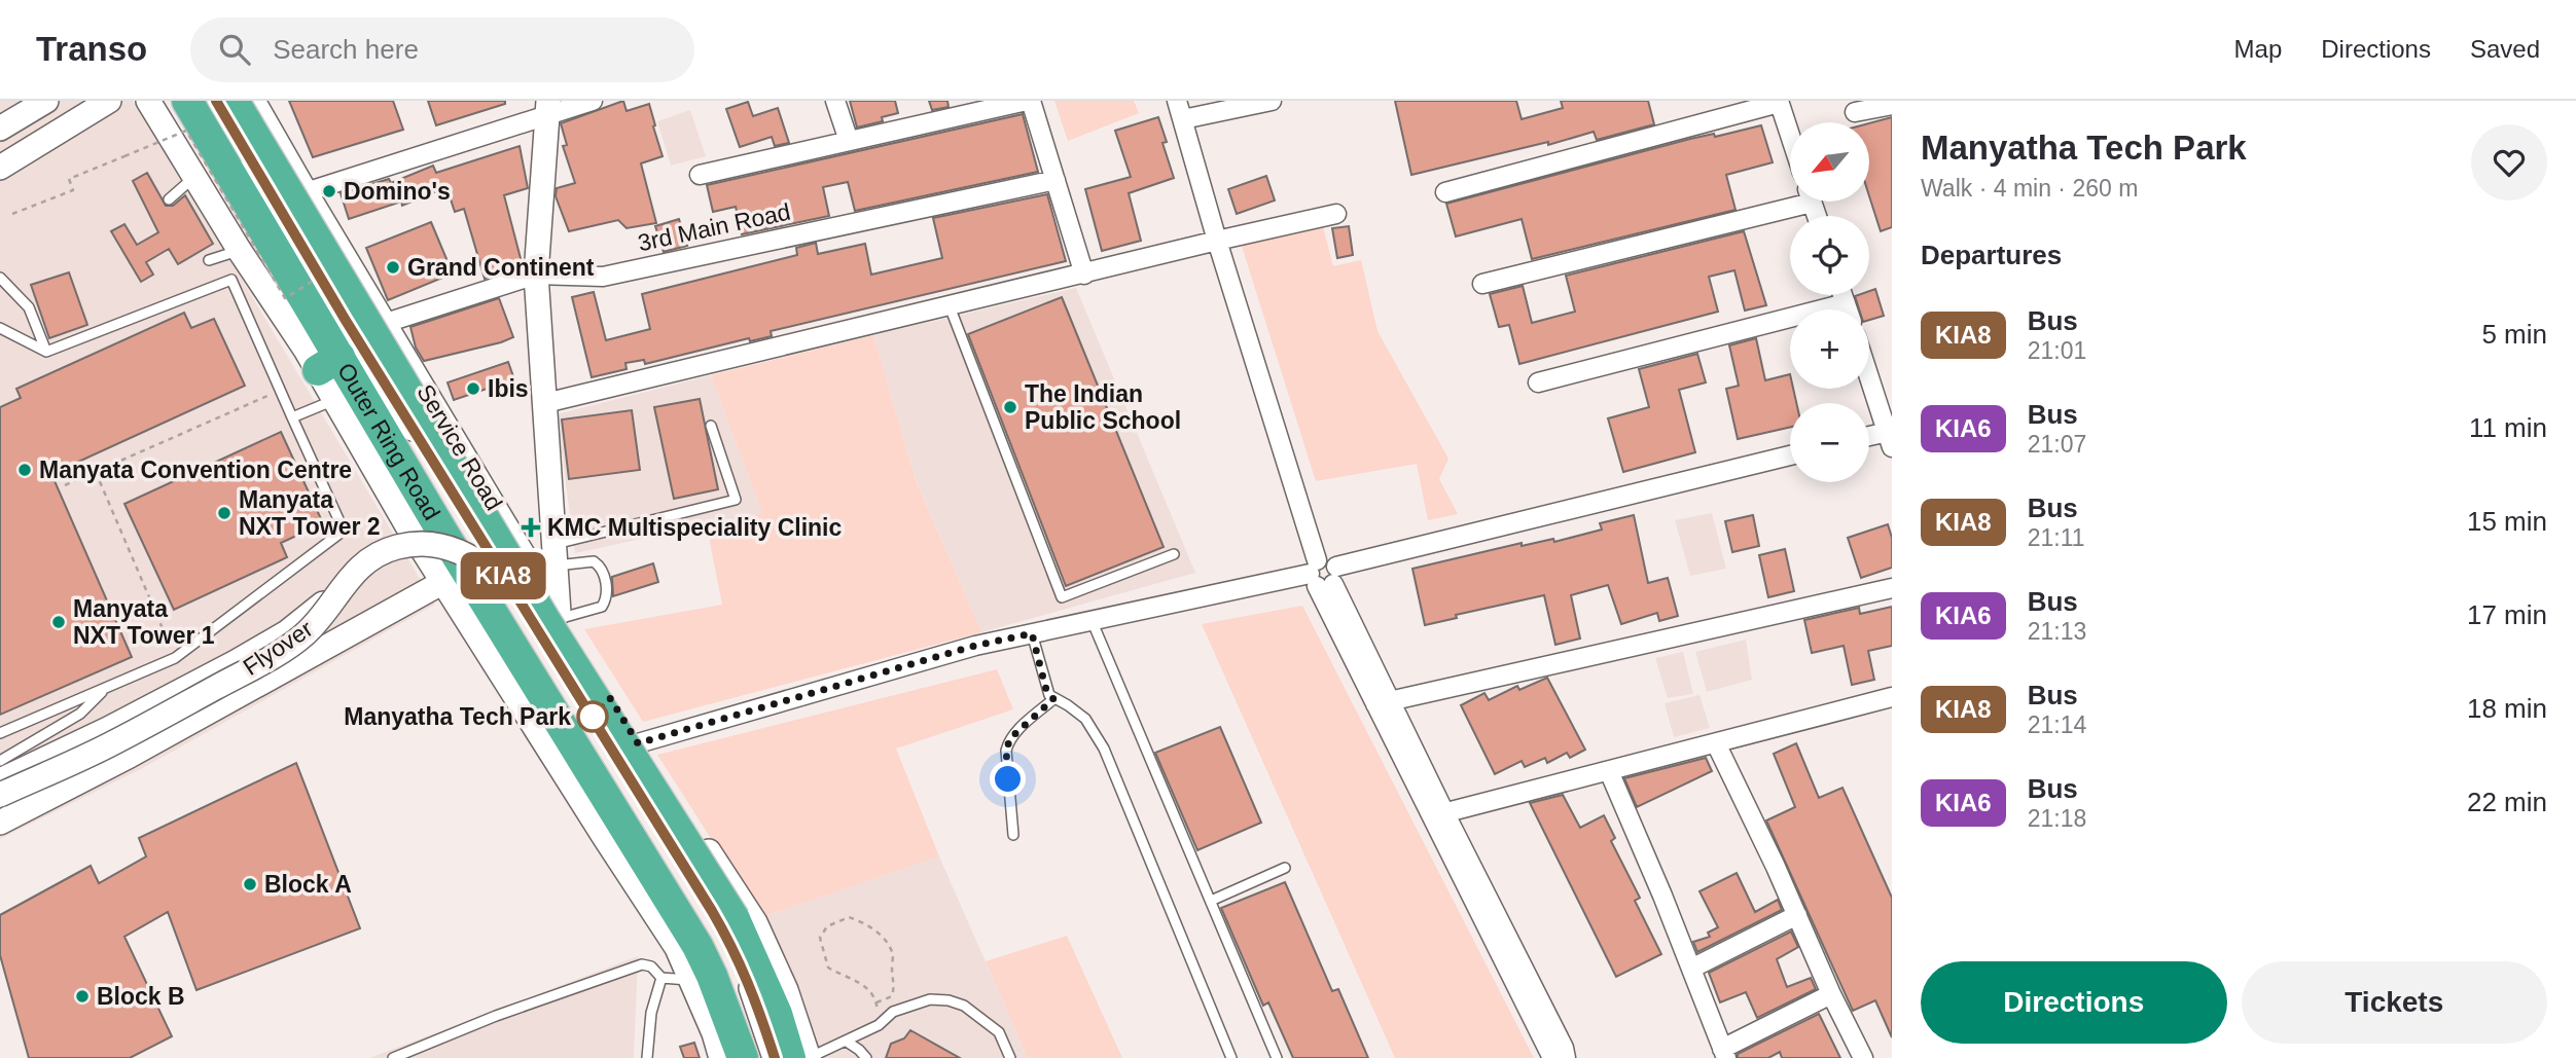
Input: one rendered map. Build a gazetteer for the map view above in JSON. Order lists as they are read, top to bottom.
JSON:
{
  "streets": {
    "highway": ["Outer Ring Road"],
    "street": ["3rd Main Road", "Service Road", "Flyover"]
  },
  "crossings": [
    ["3rd Main Road", "Service Road"],
    ["Service Road", "Flyover"]
  ],
  "places": {
    "other": [
      "Domino's",
      "Grand Continent",
      "Ibis",
      "The Indian Public School",
      "Manyata Convention Centre",
      "Manyata NXT Tower 2",
      "Manyata NXT Tower 1",
      "Manyatha Tech Park",
      "Block A",
      "Block B"
    ],
    "health": ["KMC Multispeciality Clinic"]
  },
  "lines": ["bus line KIA8"],
  "north": "bottom left",
  "page": {
    "header": "Transo",
    "search": "Search here",
    "nav": ["Map", "Directions", "Saved"],
    "on_map": "KIA8",
    "heading": [
      ["Manyatha Tech Park", "Walk · 4 min · 260 m"],
      "Departures"
    ],
    "map_buttons": ["+", "−"],
    "list": [
      {
        "mark": "KIA8",
        "name": "Bus",
        "note": "21:01",
        "value": "5 min"
      },
      {
        "mark": "KIA6",
        "name": "Bus",
        "note": "21:07",
        "value": "11 min"
      },
      {
        "mark": "KIA8",
        "name": "Bus",
        "note": "21:11",
        "value": "15 min"
      },
      {
        "mark": "KIA6",
        "name": "Bus",
        "note": "21:13",
        "value": "17 min"
      },
      {
        "mark": "KIA8",
        "name": "Bus",
        "note": "21:14",
        "value": "18 min"
      },
      {
        "mark": "KIA6",
        "name": "Bus",
        "note": "21:18",
        "value": "22 min"
      }
    ],
    "buttons": ["Directions", "Tickets"]
  }
}
